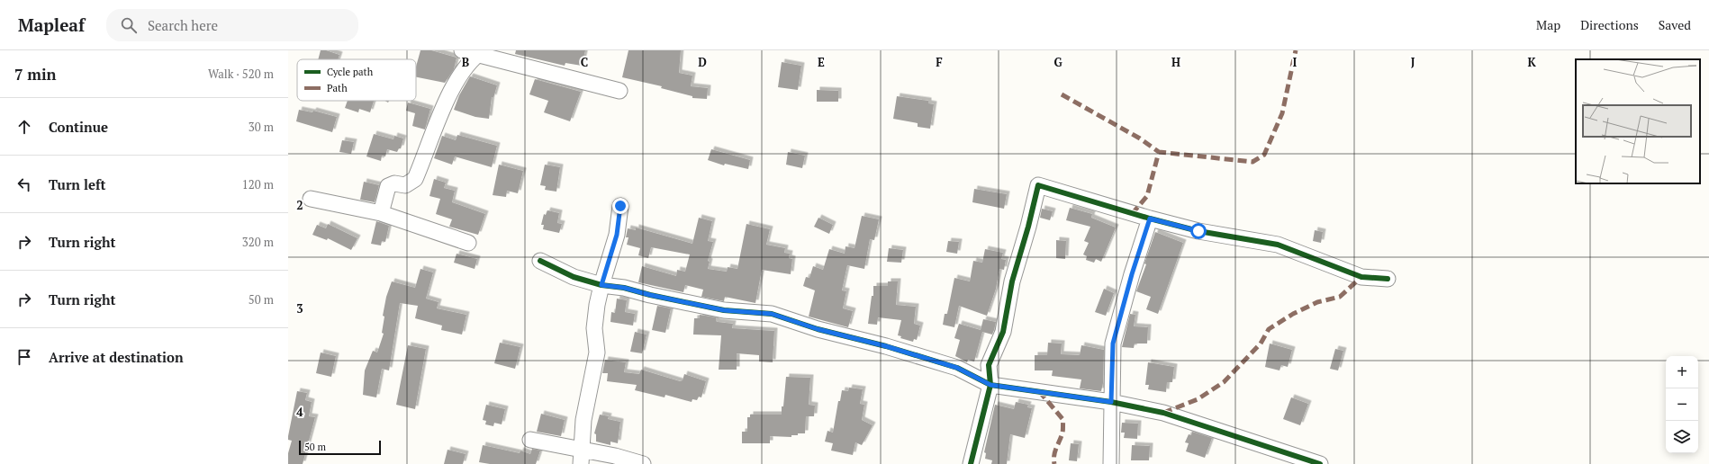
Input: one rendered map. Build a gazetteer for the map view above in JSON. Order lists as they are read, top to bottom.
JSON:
{
  "legend": ["Cycle path", "Path"],
  "scale_bar": "50 m",
  "page": {
    "header": "Mapleaf",
    "search": "Search here",
    "nav": ["Map", "Directions", "Saved"],
    "heading": ["7 min", "Walk · 520 m"],
    "list": [
      ["Continue", "30 m"],
      ["Turn left", "120 m"],
      ["Turn right", "320 m"],
      ["Turn right", "50 m"],
      "Arrive at destination"
    ],
    "map_buttons": ["+", "−"],
    "scale": "50 m"
  },
  "grid": {
    "columns": [
      "B",
      "C",
      "D",
      "E",
      "F",
      "G",
      "H",
      "I",
      "J",
      "K"
    ],
    "rows": ["2", "3", "4"]
  }
}
